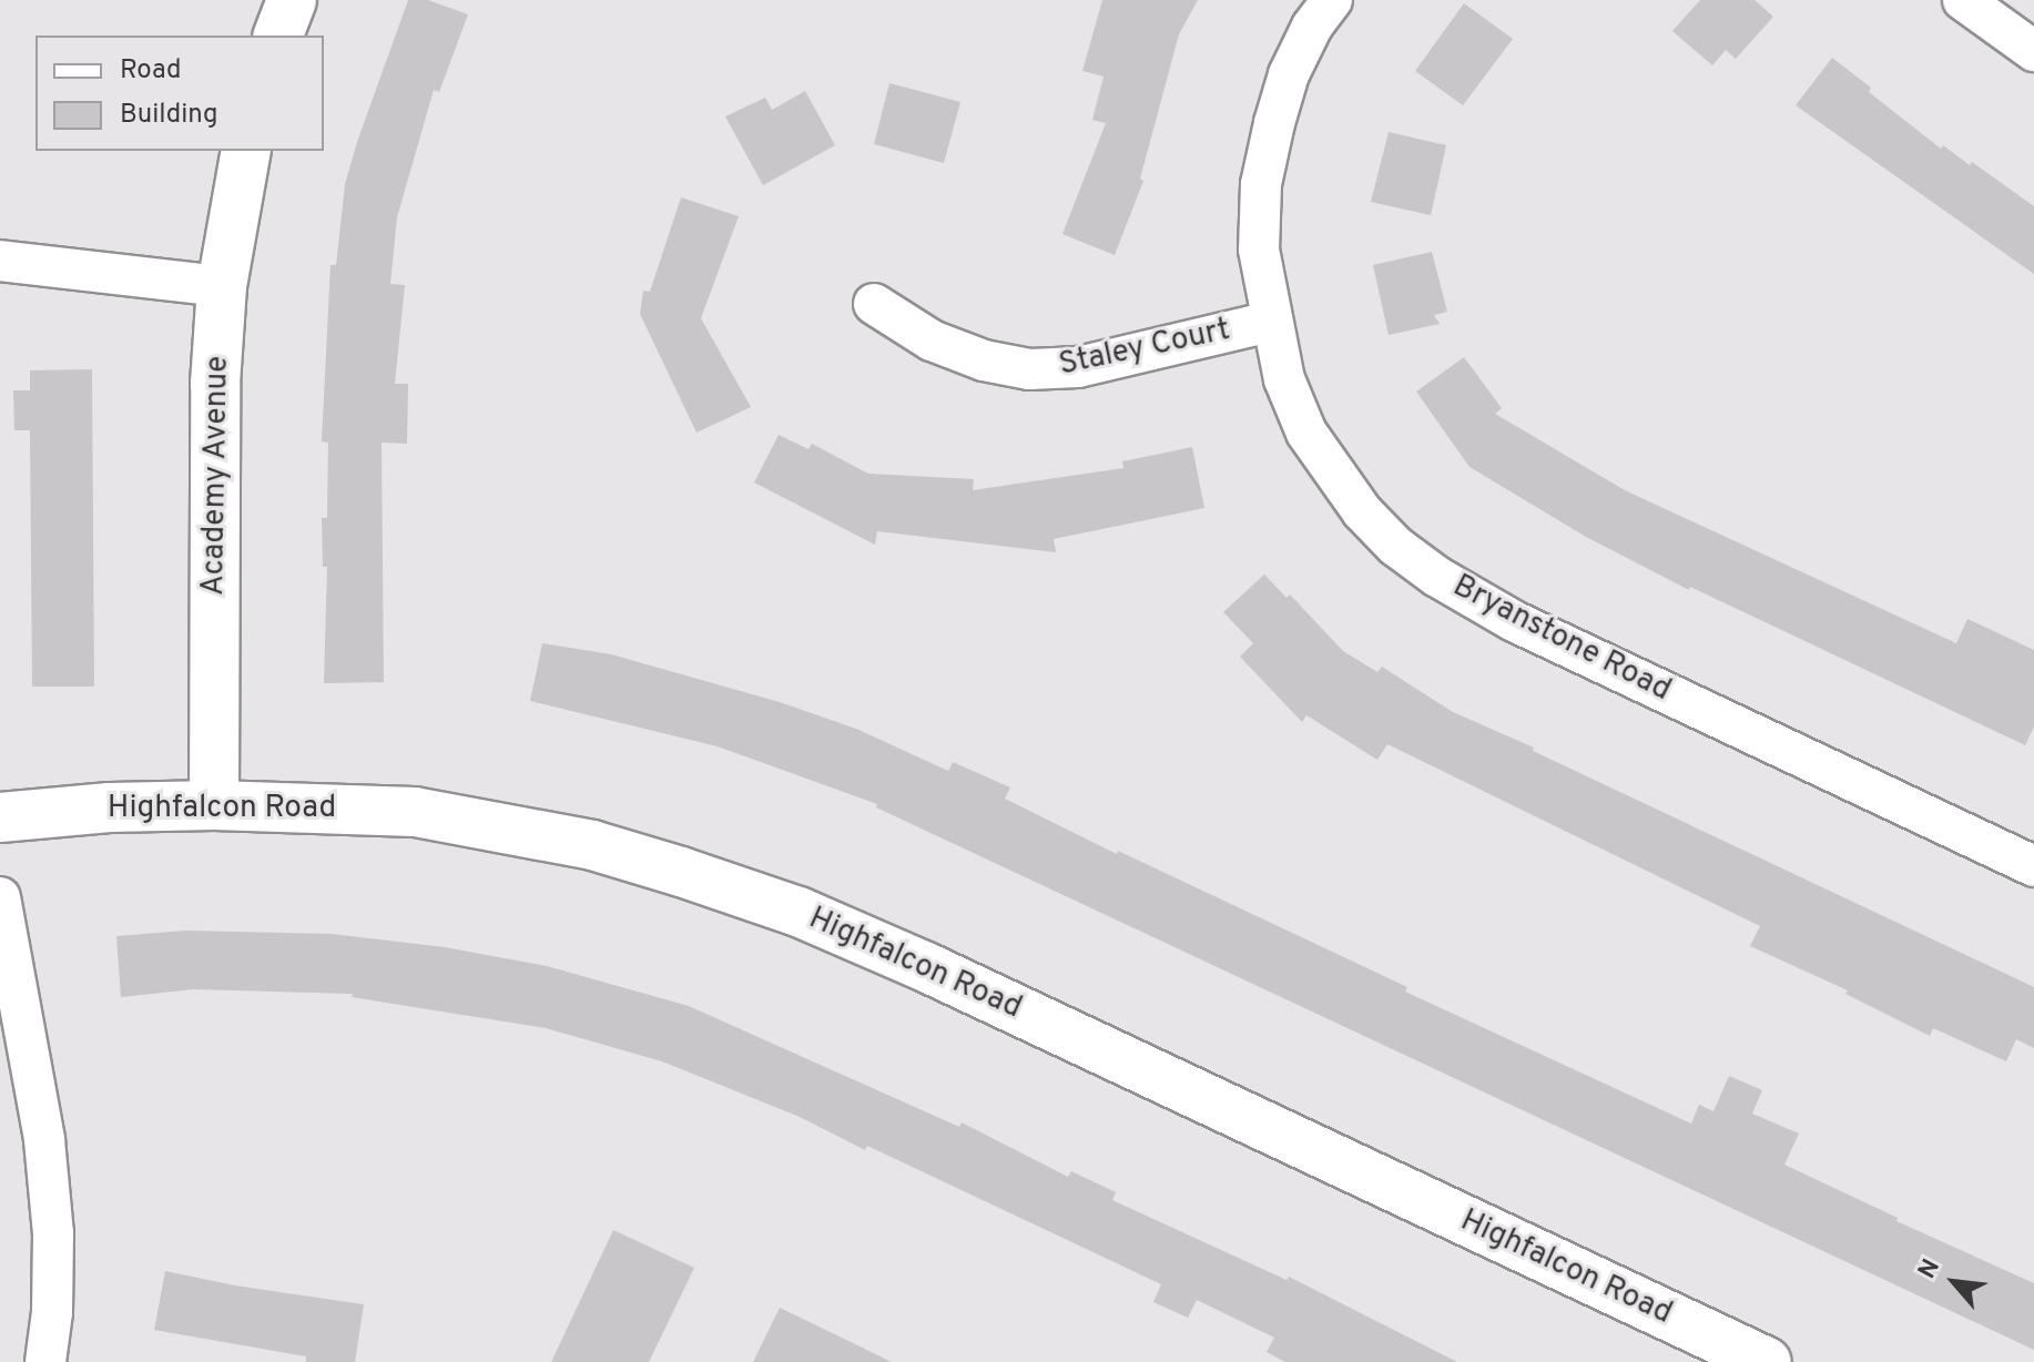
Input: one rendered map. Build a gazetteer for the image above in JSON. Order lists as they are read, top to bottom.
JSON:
{
  "streets": {
    "street": [
      "Staley Court",
      "Academy Avenue",
      "Bryanstone Road",
      "Highfalcon Road"
    ]
  },
  "crossings": [
    ["Staley Court", "Bryanstone Road"],
    ["Academy Avenue", "Highfalcon Road"]
  ],
  "legend": ["Road", "Building"],
  "north": "top left"
}
